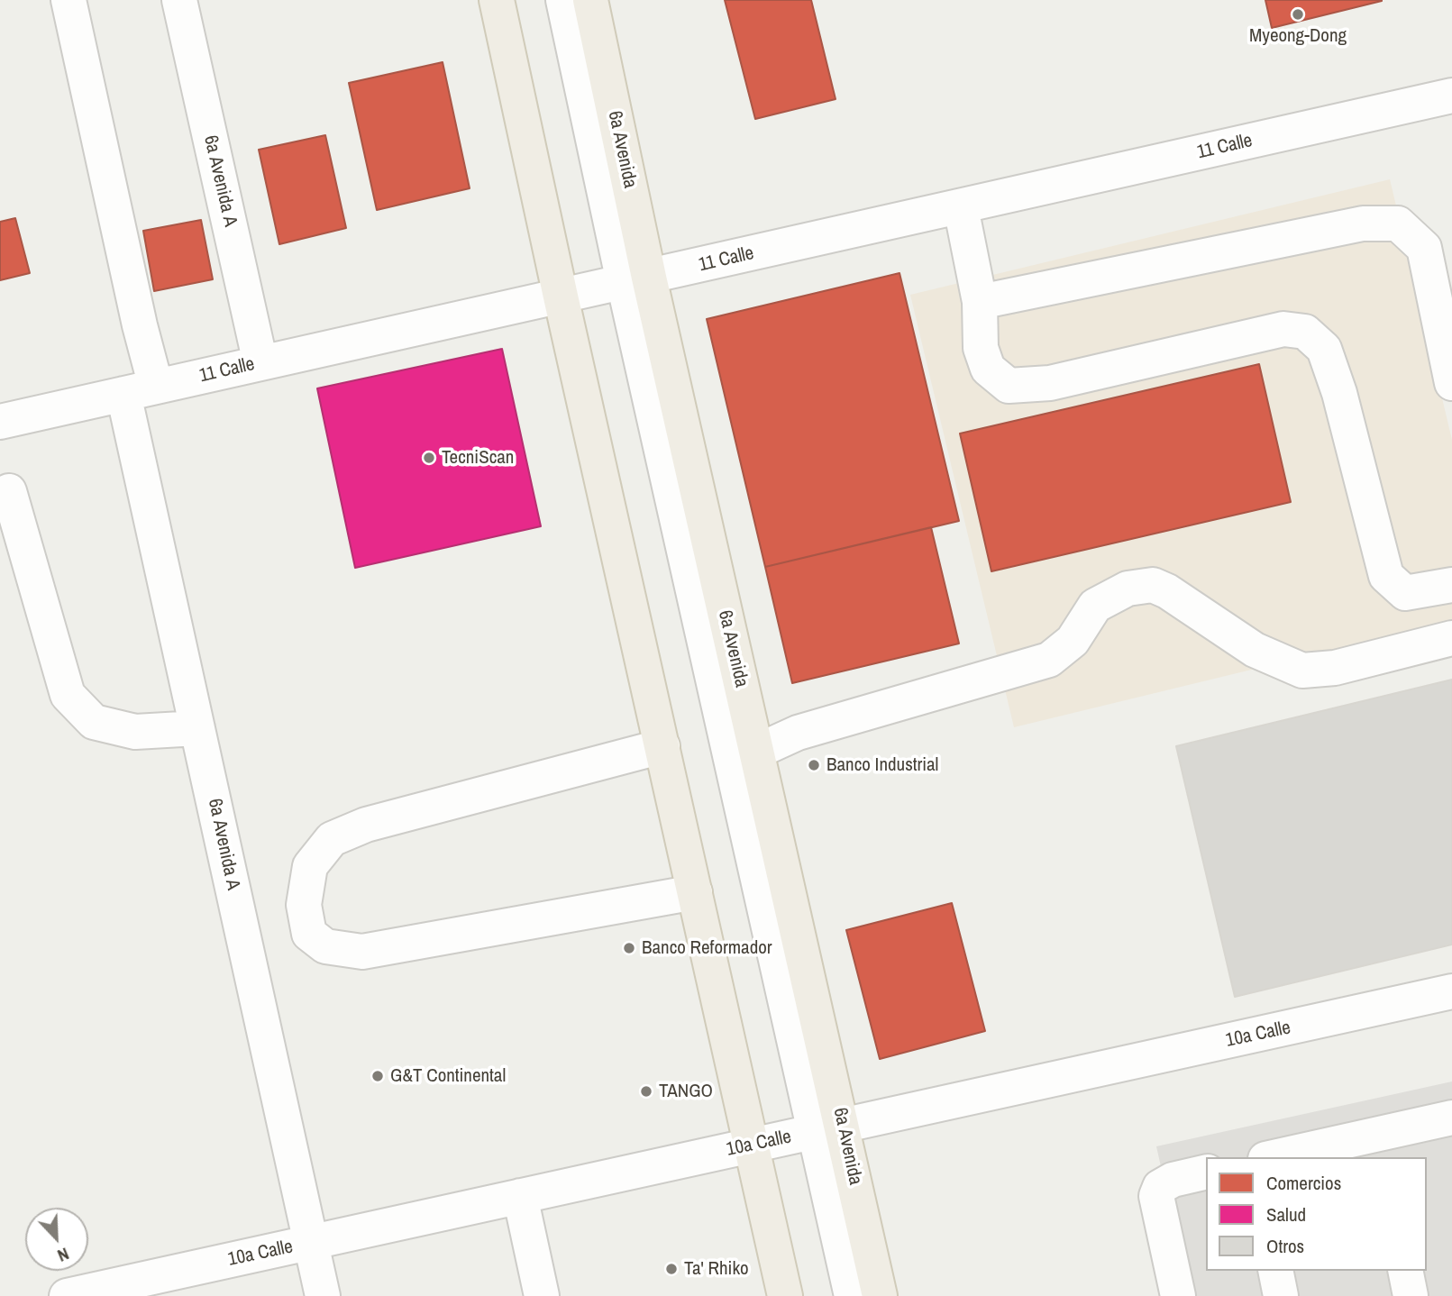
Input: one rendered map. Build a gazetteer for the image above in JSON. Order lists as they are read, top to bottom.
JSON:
{
  "streets": {
    "main road": ["6a Avenida"],
    "street": ["11 Calle", "6a Avenida A", "10a Calle"]
  },
  "crossings": [
    ["11 Calle", "6a Avenida"],
    ["11 Calle", "6a Avenida A"],
    ["6a Avenida", "10a Calle"],
    ["6a Avenida A", "10a Calle"]
  ],
  "places": [
    "Myeong-Dong",
    "TecniScan",
    "Banco Industrial",
    "Banco Reformador",
    "G&T Continental",
    "TANGO",
    "Ta' Rhiko"
  ],
  "legend": ["Comercios", "Salud", "Otros"],
  "north": "bottom right"
}
